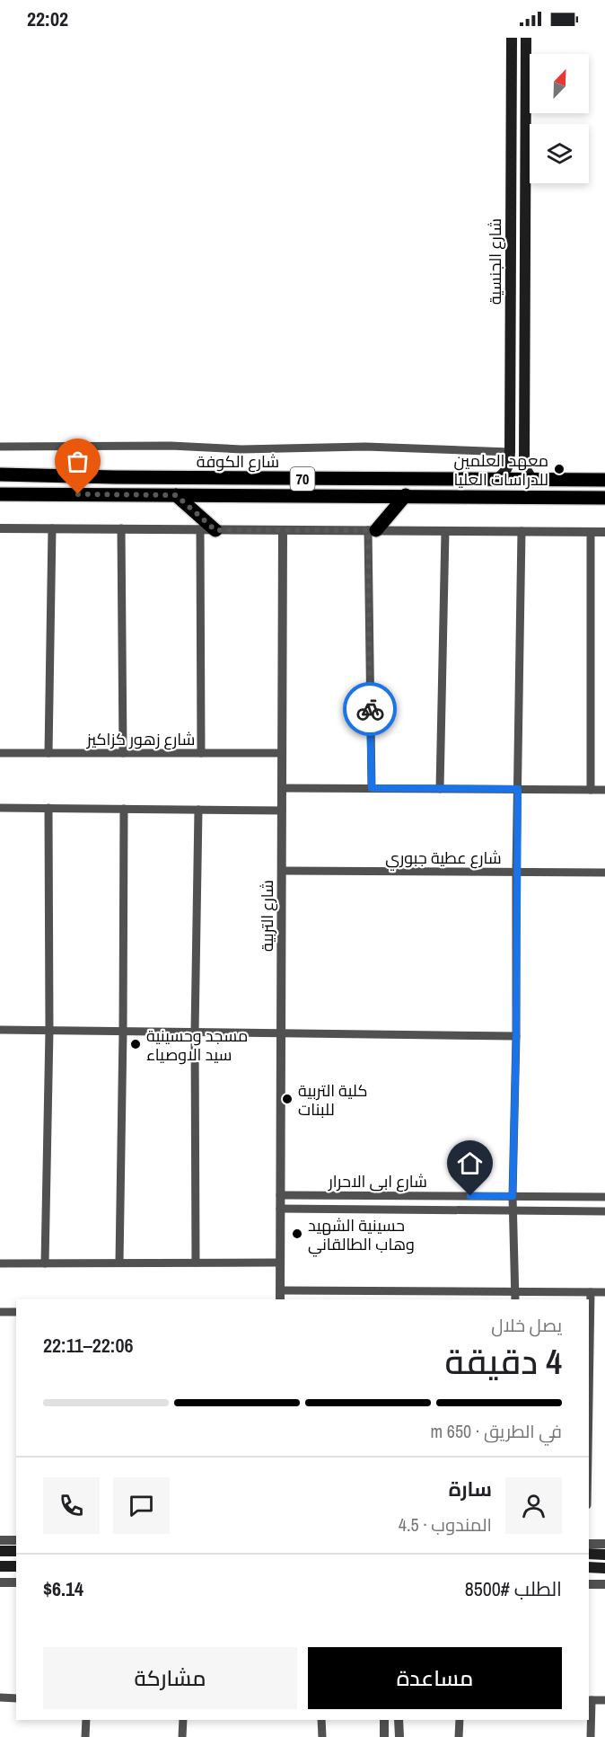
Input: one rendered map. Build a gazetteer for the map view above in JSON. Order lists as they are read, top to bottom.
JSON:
{
  "streets": {
    "highway": ["شارع الكوفة", "70"],
    "main road": ["شارع الجنسية"],
    "street": [
      "شارع زهور كزاكيز",
      "شارع عطية جبوري",
      "شارع التربية",
      "شارع ابی الاحرار"
    ]
  },
  "crossings": [
    ["شارع الجنسية", "شارع الكوفة"],
    ["شارع زهور كزاكيز", "شارع التربية"],
    ["شارع عطية جبوري", "شارع التربية"],
    ["شارع التربية", "شارع ابی الاحرار"]
  ],
  "places": [
    "معهد العلمين للدراسات العليا",
    "مسجد وحسينية سيد الاوصياء",
    "كلية التربية للبنات",
    "حسينية الشهيد وهاب الطالقاني"
  ],
  "north": "top right",
  "page": {
    "status": "22:02",
    "heading": ["4 دقيقة", "يصل خلال", "22:06–22:11"],
    "panel": [
      "سارة",
      "المندوب · 4.5",
      "الطلب #8500",
      "$6.14"
    ],
    "bar": "في الطريق · 650 m",
    "buttons": ["مساعدة", "مشاركة"]
  }
}
